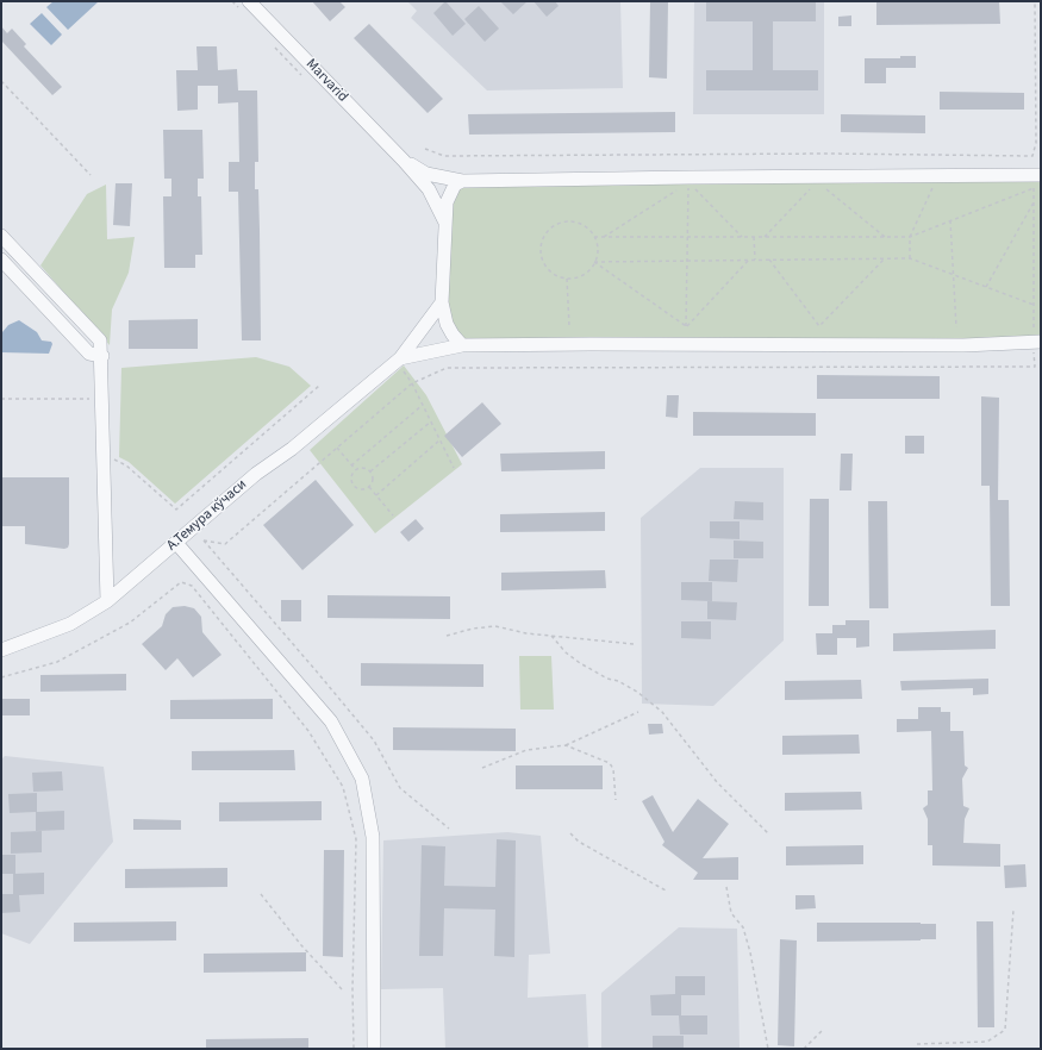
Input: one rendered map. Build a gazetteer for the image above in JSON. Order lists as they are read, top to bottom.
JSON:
{
  "streets": {
    "street": ["Marvarid", "А.Темура кўчаси"]
  }
}
